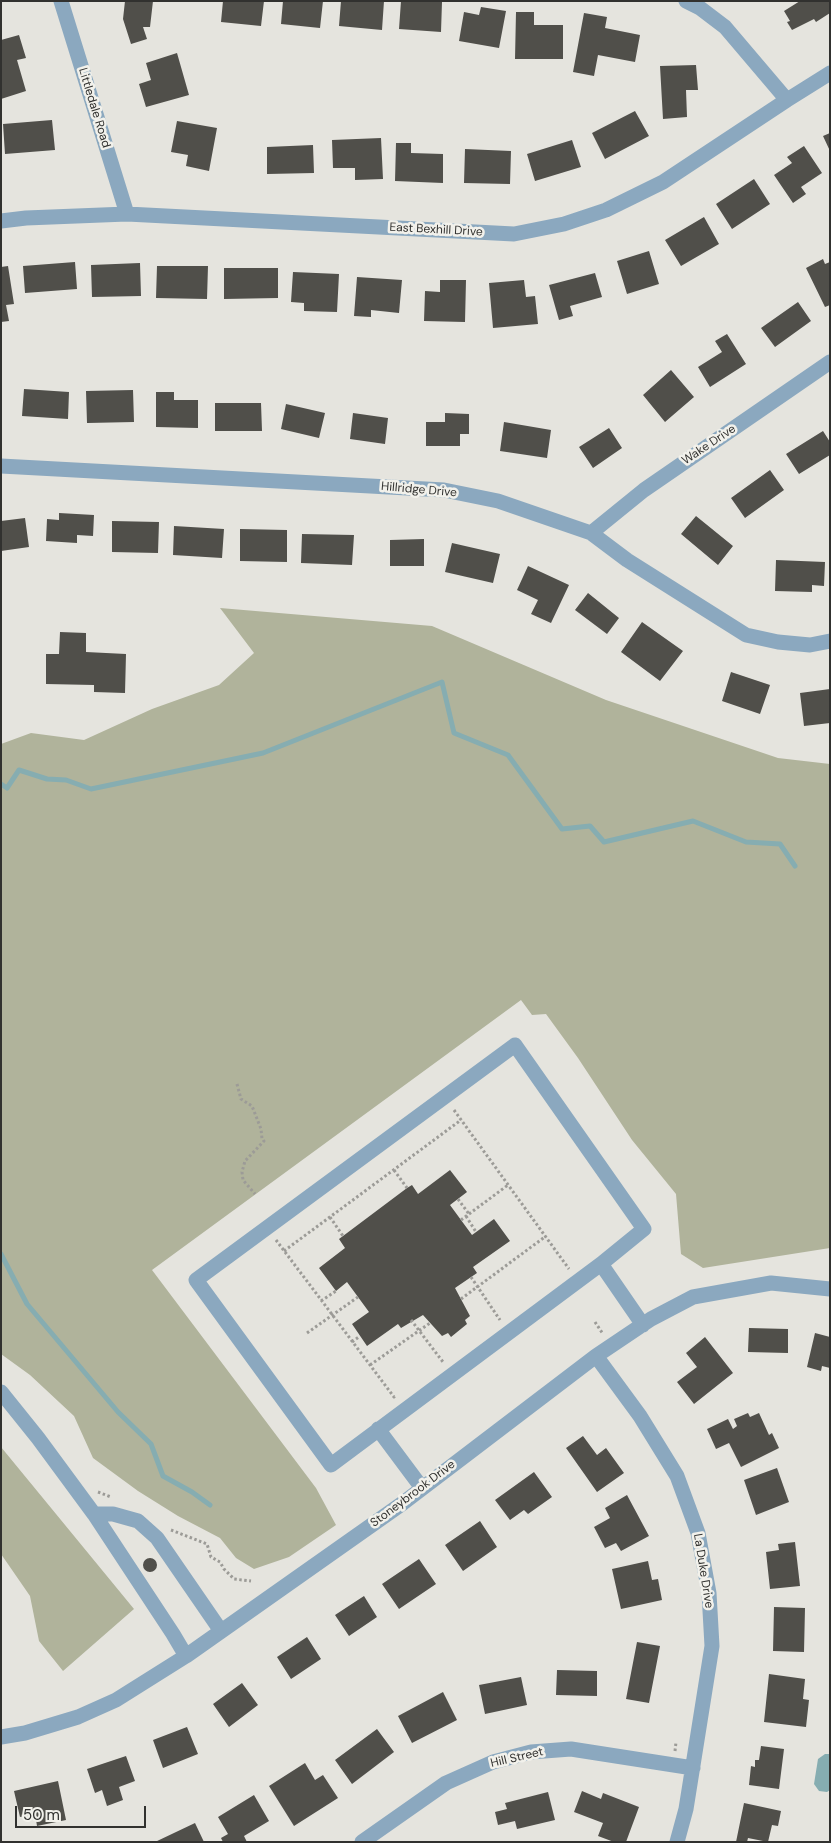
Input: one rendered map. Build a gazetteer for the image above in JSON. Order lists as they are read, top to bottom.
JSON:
{
  "streets": {
    "street": [
      "Littledale Road",
      "East Bexhill Drive",
      "Wake Drive",
      "Hillridge Drive",
      "Stoneybrook Drive",
      "La Duke Drive",
      "Hill Street"
    ]
  },
  "crossings": [
    ["Littledale Road", "East Bexhill Drive"],
    ["Wake Drive", "Hillridge Drive"],
    ["Stoneybrook Drive", "La Duke Drive"],
    ["La Duke Drive", "Hill Street"]
  ],
  "scale_bar": "50 m"
}
